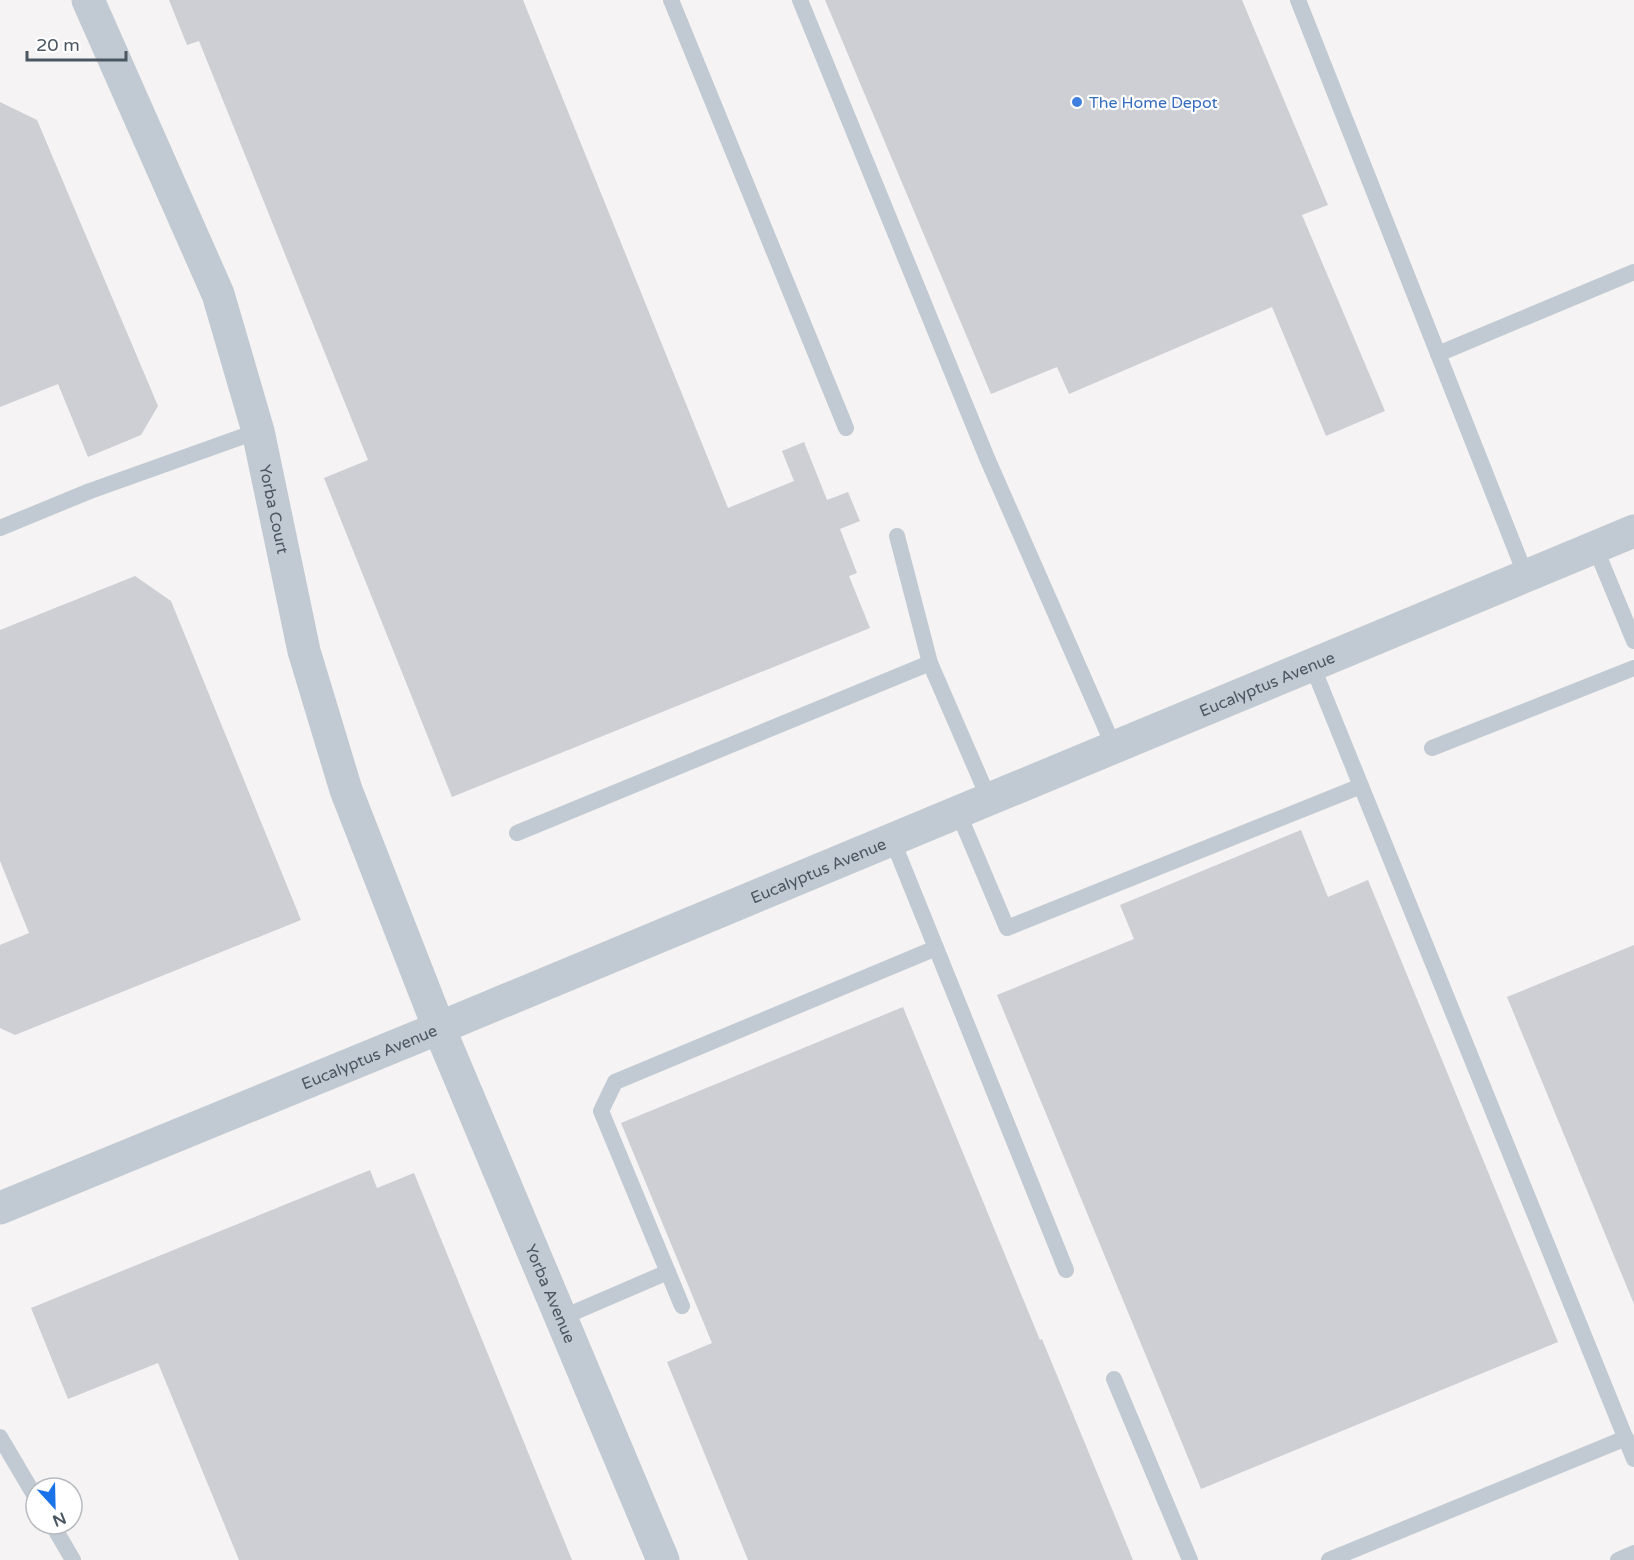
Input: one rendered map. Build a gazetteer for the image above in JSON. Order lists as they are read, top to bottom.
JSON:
{
  "streets": {
    "street": ["Yorba Court", "Eucalyptus Avenue", "Yorba Avenue"]
  },
  "crossings": [
    ["Yorba Court", "Eucalyptus Avenue"],
    ["Yorba Court", "Yorba Avenue"],
    ["Eucalyptus Avenue", "Yorba Avenue"]
  ],
  "places": ["The Home Depot"],
  "scale_bar": "20 m",
  "north": "bottom"
}
